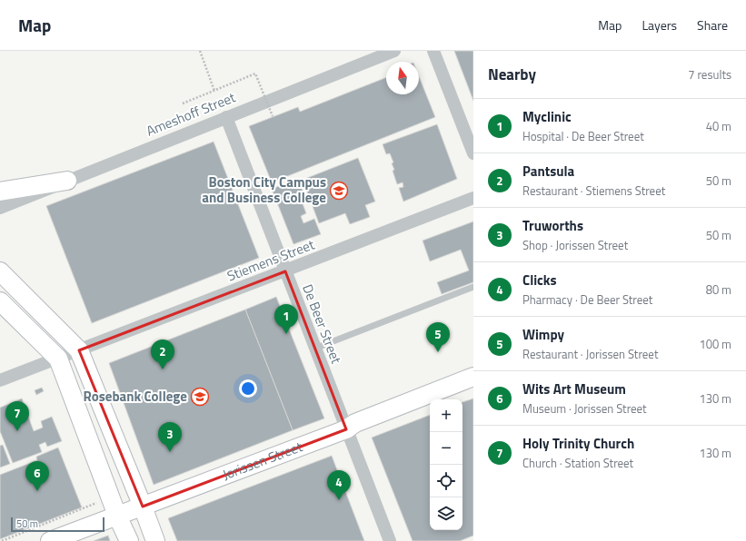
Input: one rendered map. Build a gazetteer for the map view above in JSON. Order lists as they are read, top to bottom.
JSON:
{
  "streets": {
    "main road": ["Jorissen Street"],
    "street": ["Ameshoff Street", "Stiemens Street", "De Beer Street"]
  },
  "crossings": [
    ["Ameshoff Street", "De Beer Street"],
    ["Stiemens Street", "De Beer Street"],
    ["De Beer Street", "Jorissen Street"]
  ],
  "places": {
    "school or university": ["Boston City Campus and Business College", "Rosebank College"]
  },
  "scale_bar": "50 m",
  "north": "top",
  "page": {
    "header": "Map",
    "nav": ["Map", "Layers", "Share"],
    "heading": ["Nearby", "7 results"],
    "list": [
      {
        "mark": "1",
        "name": "Myclinic",
        "note": "Hospital · De Beer Street",
        "value": "40 m"
      },
      {
        "mark": "2",
        "name": "Pantsula",
        "note": "Restaurant · Stiemens Street",
        "value": "50 m"
      },
      {
        "mark": "3",
        "name": "Truworths",
        "note": "Shop · Jorissen Street",
        "value": "50 m"
      },
      {
        "mark": "4",
        "name": "Clicks",
        "note": "Pharmacy · De Beer Street",
        "value": "80 m"
      },
      {
        "mark": "5",
        "name": "Wimpy",
        "note": "Restaurant · Jorissen Street",
        "value": "100 m"
      },
      {
        "mark": "6",
        "name": "Wits Art Museum",
        "note": "Museum · Jorissen Street",
        "value": "130 m"
      },
      {
        "mark": "7",
        "name": "Holy Trinity Church",
        "note": "Church · Station Street",
        "value": "130 m"
      }
    ],
    "pins": [
      "1",
      "5",
      "2",
      "7",
      "3",
      "6",
      "4"
    ],
    "map_buttons": ["+", "−"],
    "scale": "50 m"
  }
}
